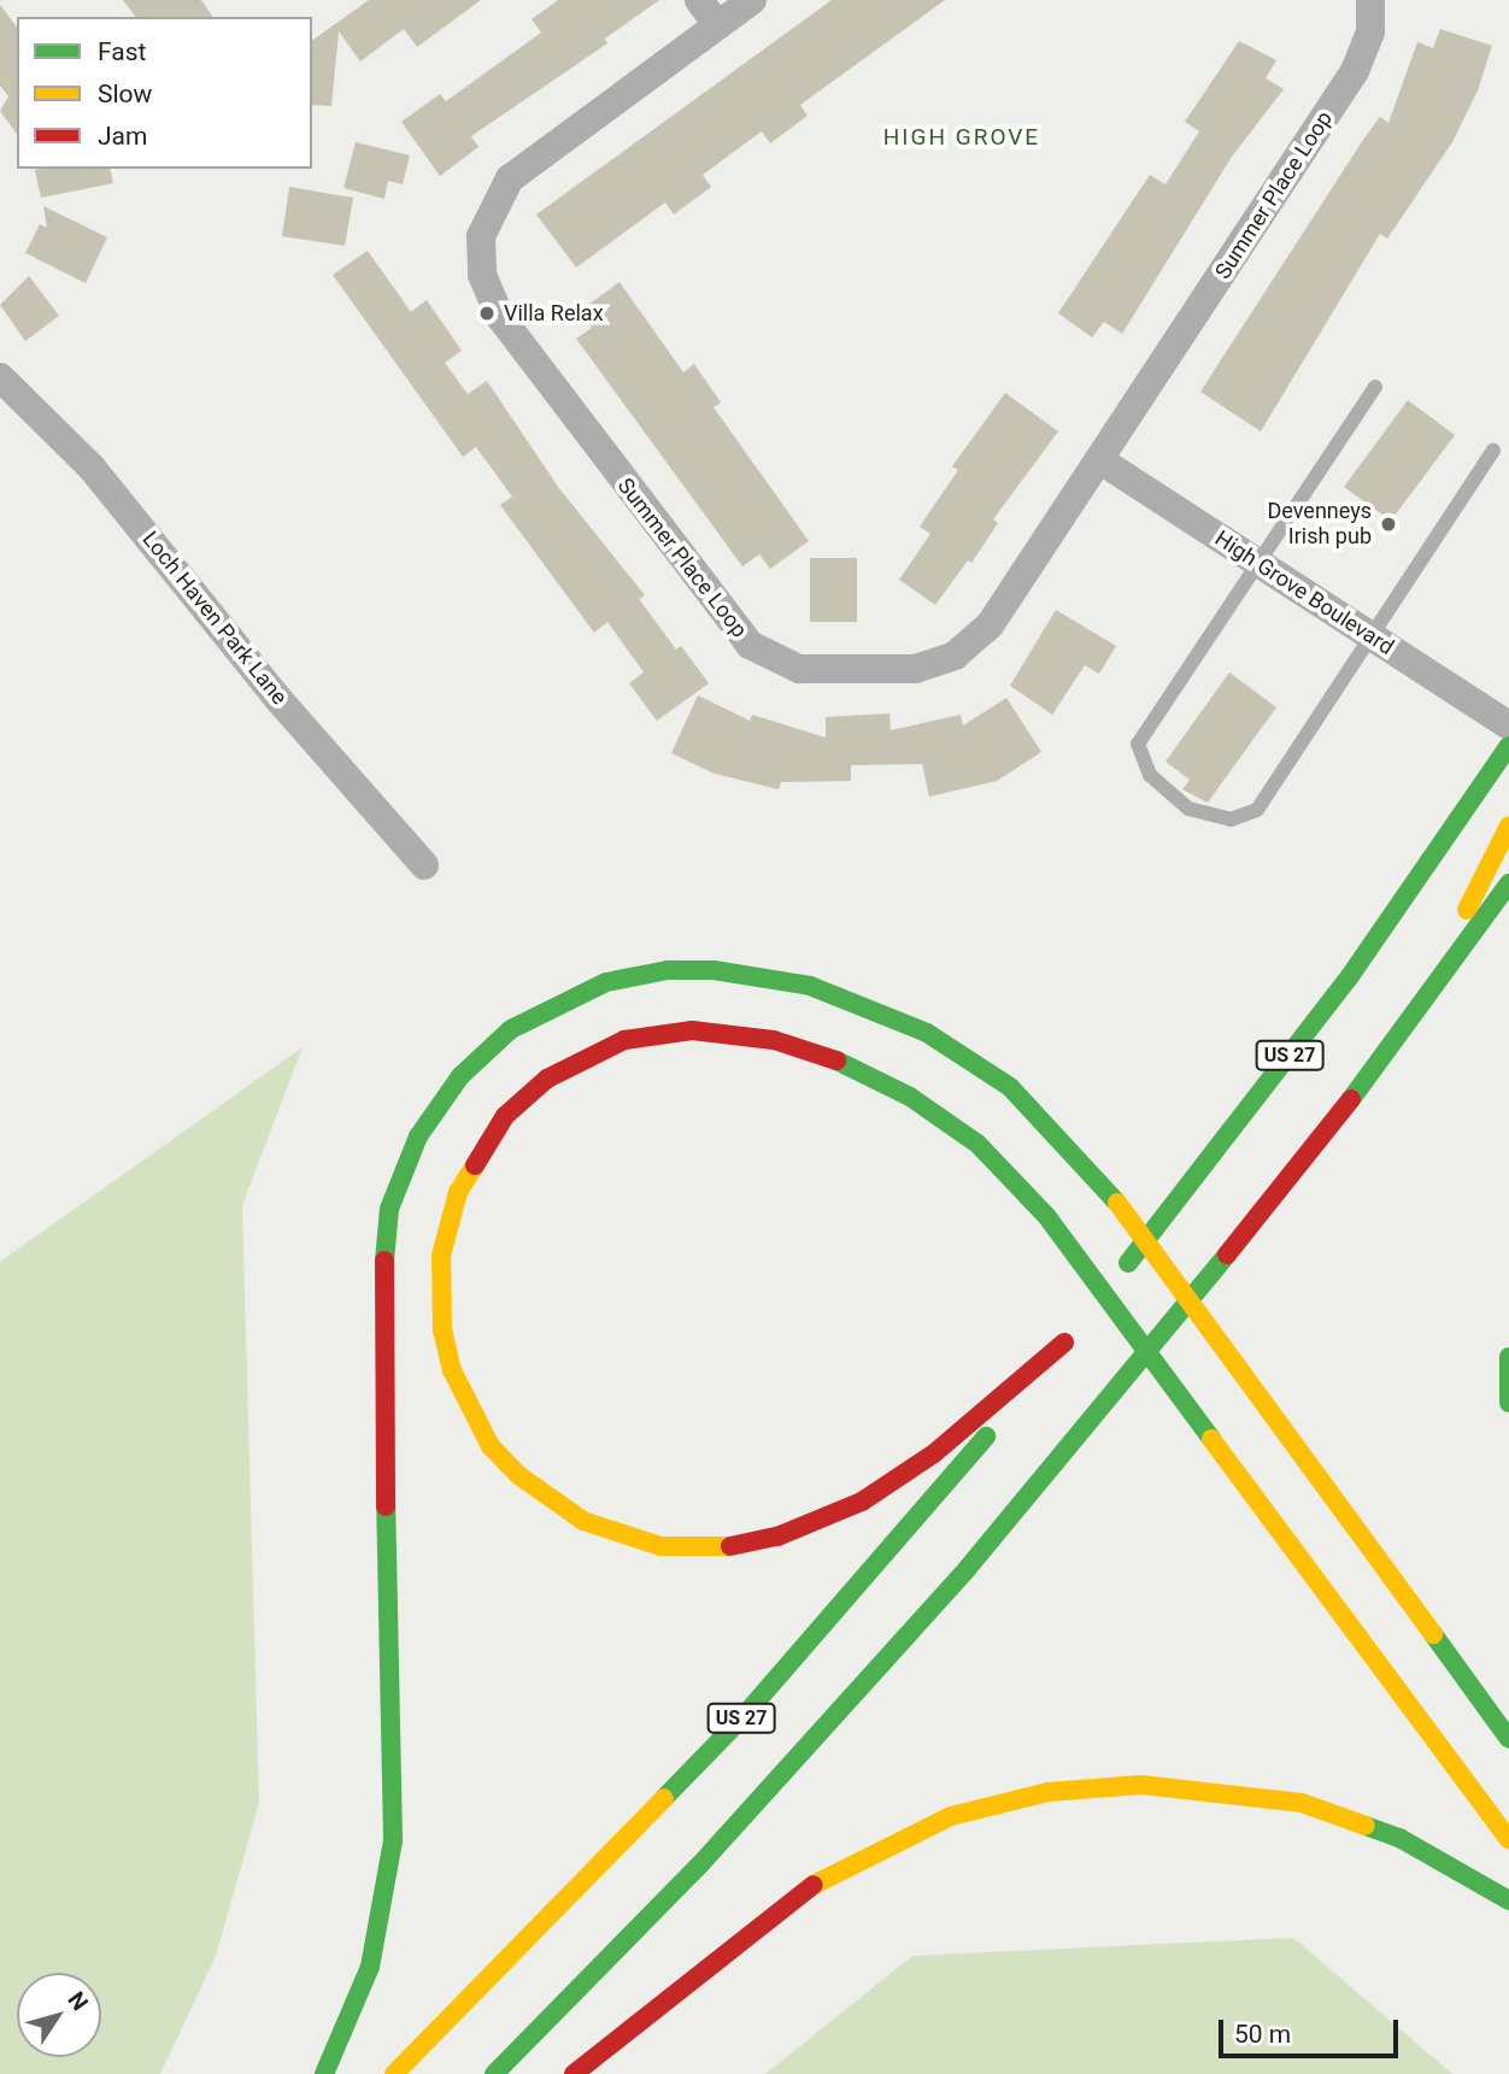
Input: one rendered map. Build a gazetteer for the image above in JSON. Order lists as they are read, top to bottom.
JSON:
{
  "streets": {
    "highway": ["US 27"],
    "street": ["Summer Place Loop", "High Grove Boulevard", "Loch Haven Park Lane"]
  },
  "crossings": [
    ["Summer Place Loop", "High Grove Boulevard"]
  ],
  "districts": ["HIGH GROVE"],
  "places": ["Villa Relax", "Devenneys Irish pub"],
  "legend": ["Fast", "Slow", "Jam"],
  "scale_bar": "50 m",
  "north": "top right"
}
